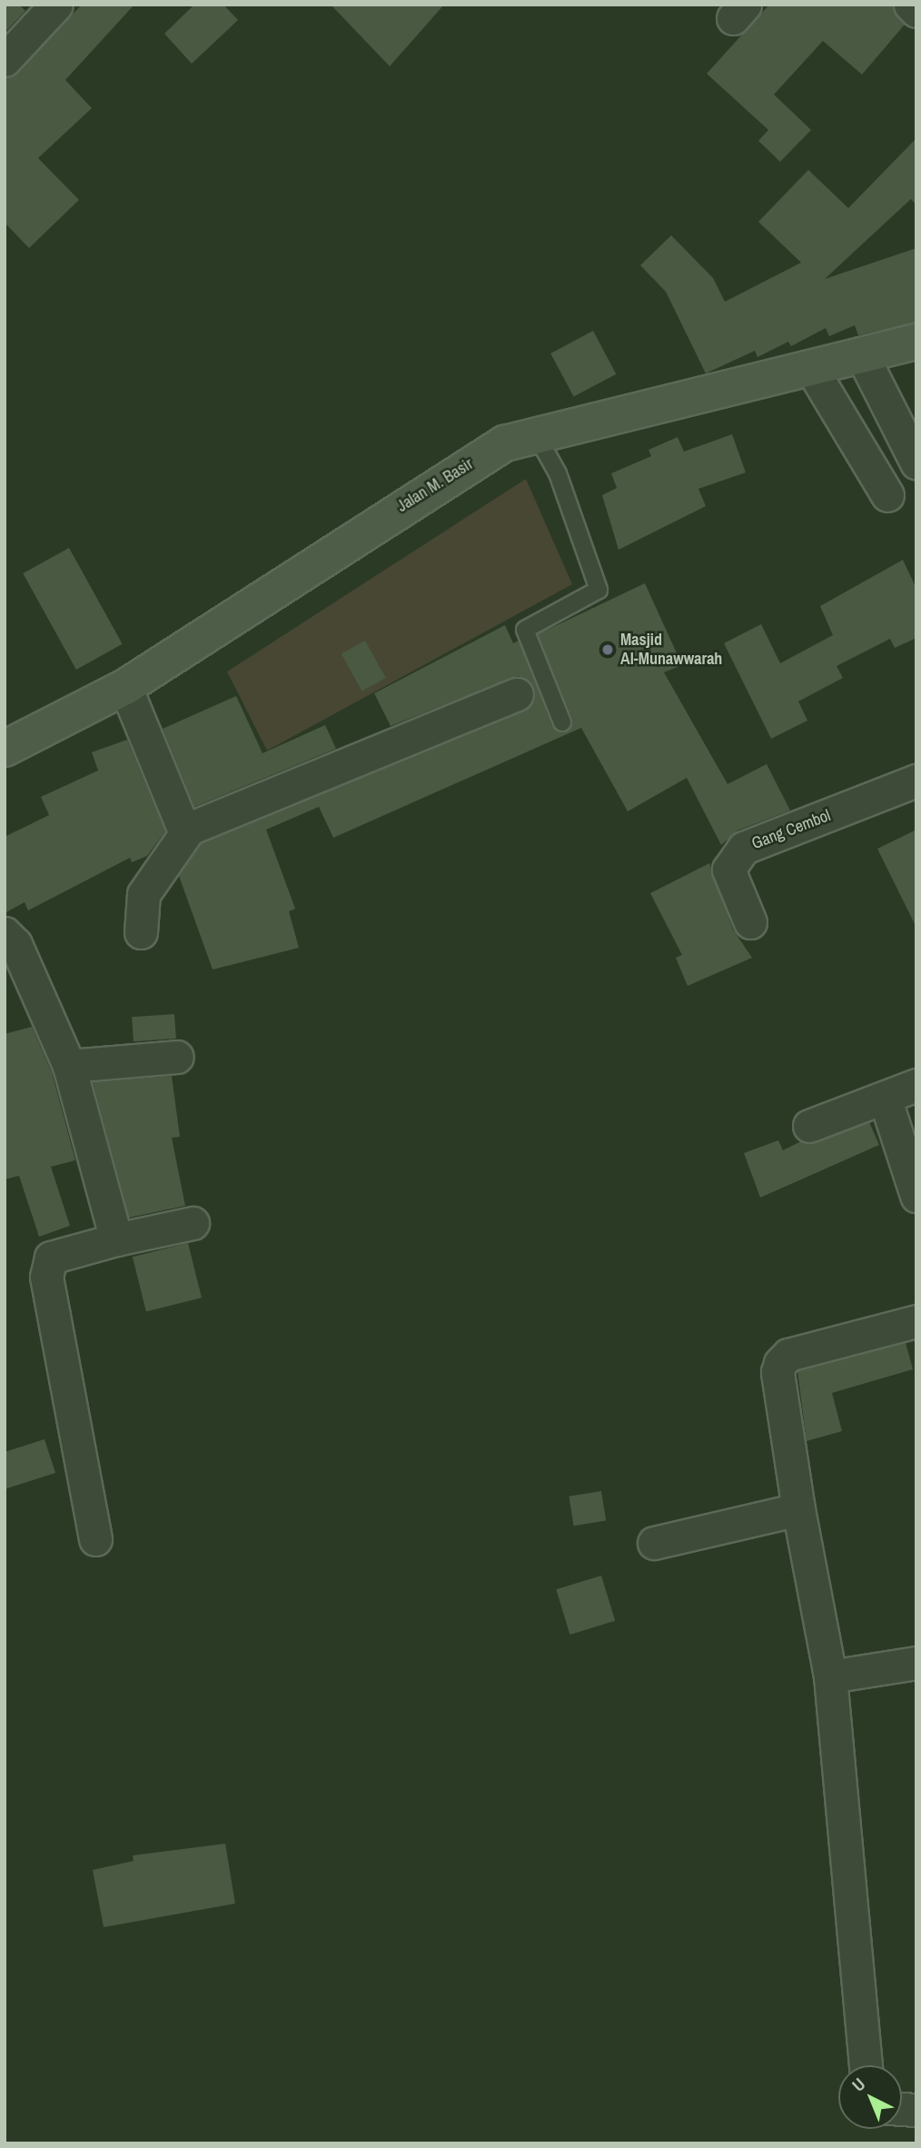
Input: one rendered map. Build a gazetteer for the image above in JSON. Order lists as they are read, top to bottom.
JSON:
{
  "streets": {
    "main road": ["Jalan M. Basir"],
    "street": ["Gang Cembol"]
  },
  "places": ["Masjid Al-Munawwarah"],
  "north": "top left"
}
